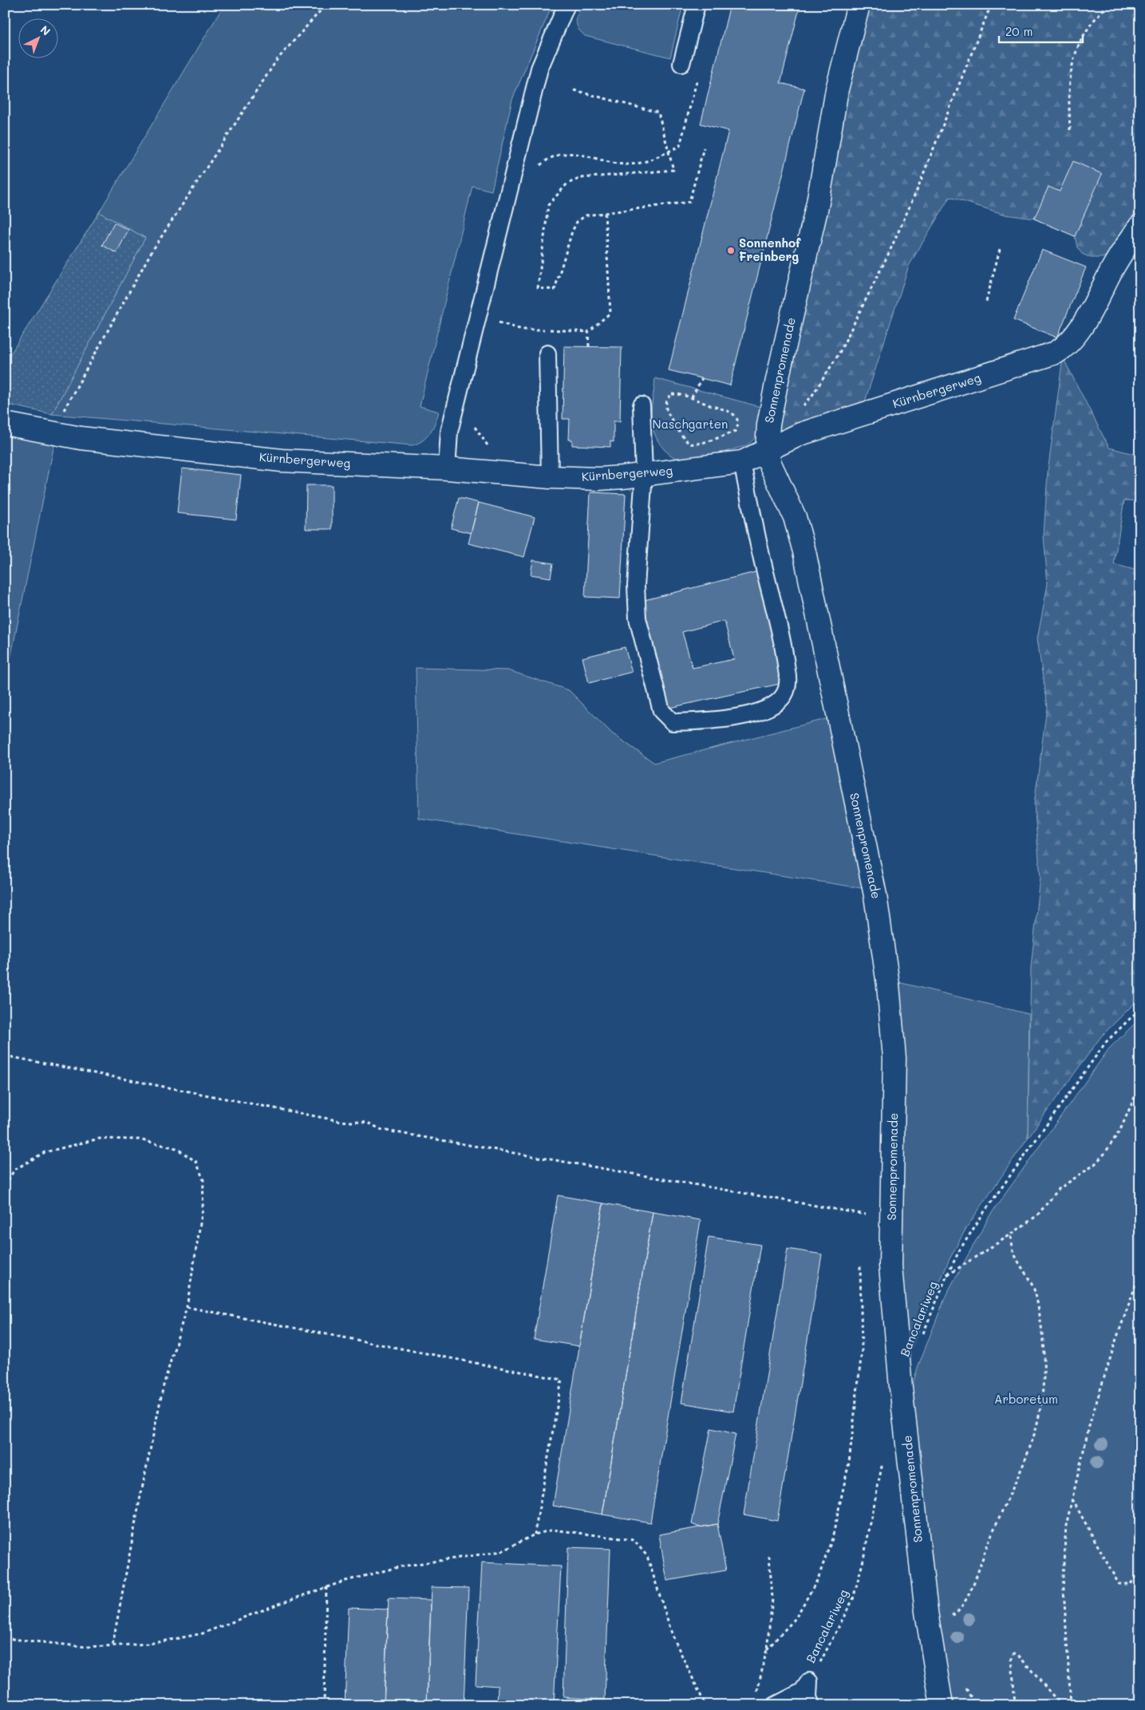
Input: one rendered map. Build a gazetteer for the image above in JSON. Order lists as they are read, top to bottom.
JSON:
{
  "streets": {
    "street": ["Sonnenpromenade", "Kürnbergerweg"],
    "path": ["Bancalariweg"]
  },
  "crossings": [
    ["Sonnenpromenade", "Kürnbergerweg"]
  ],
  "parks": ["Naschgarten", "Arboretum"],
  "places": ["Sonnenhof Freinberg"],
  "scale_bar": "20 m",
  "north": "top right"
}
